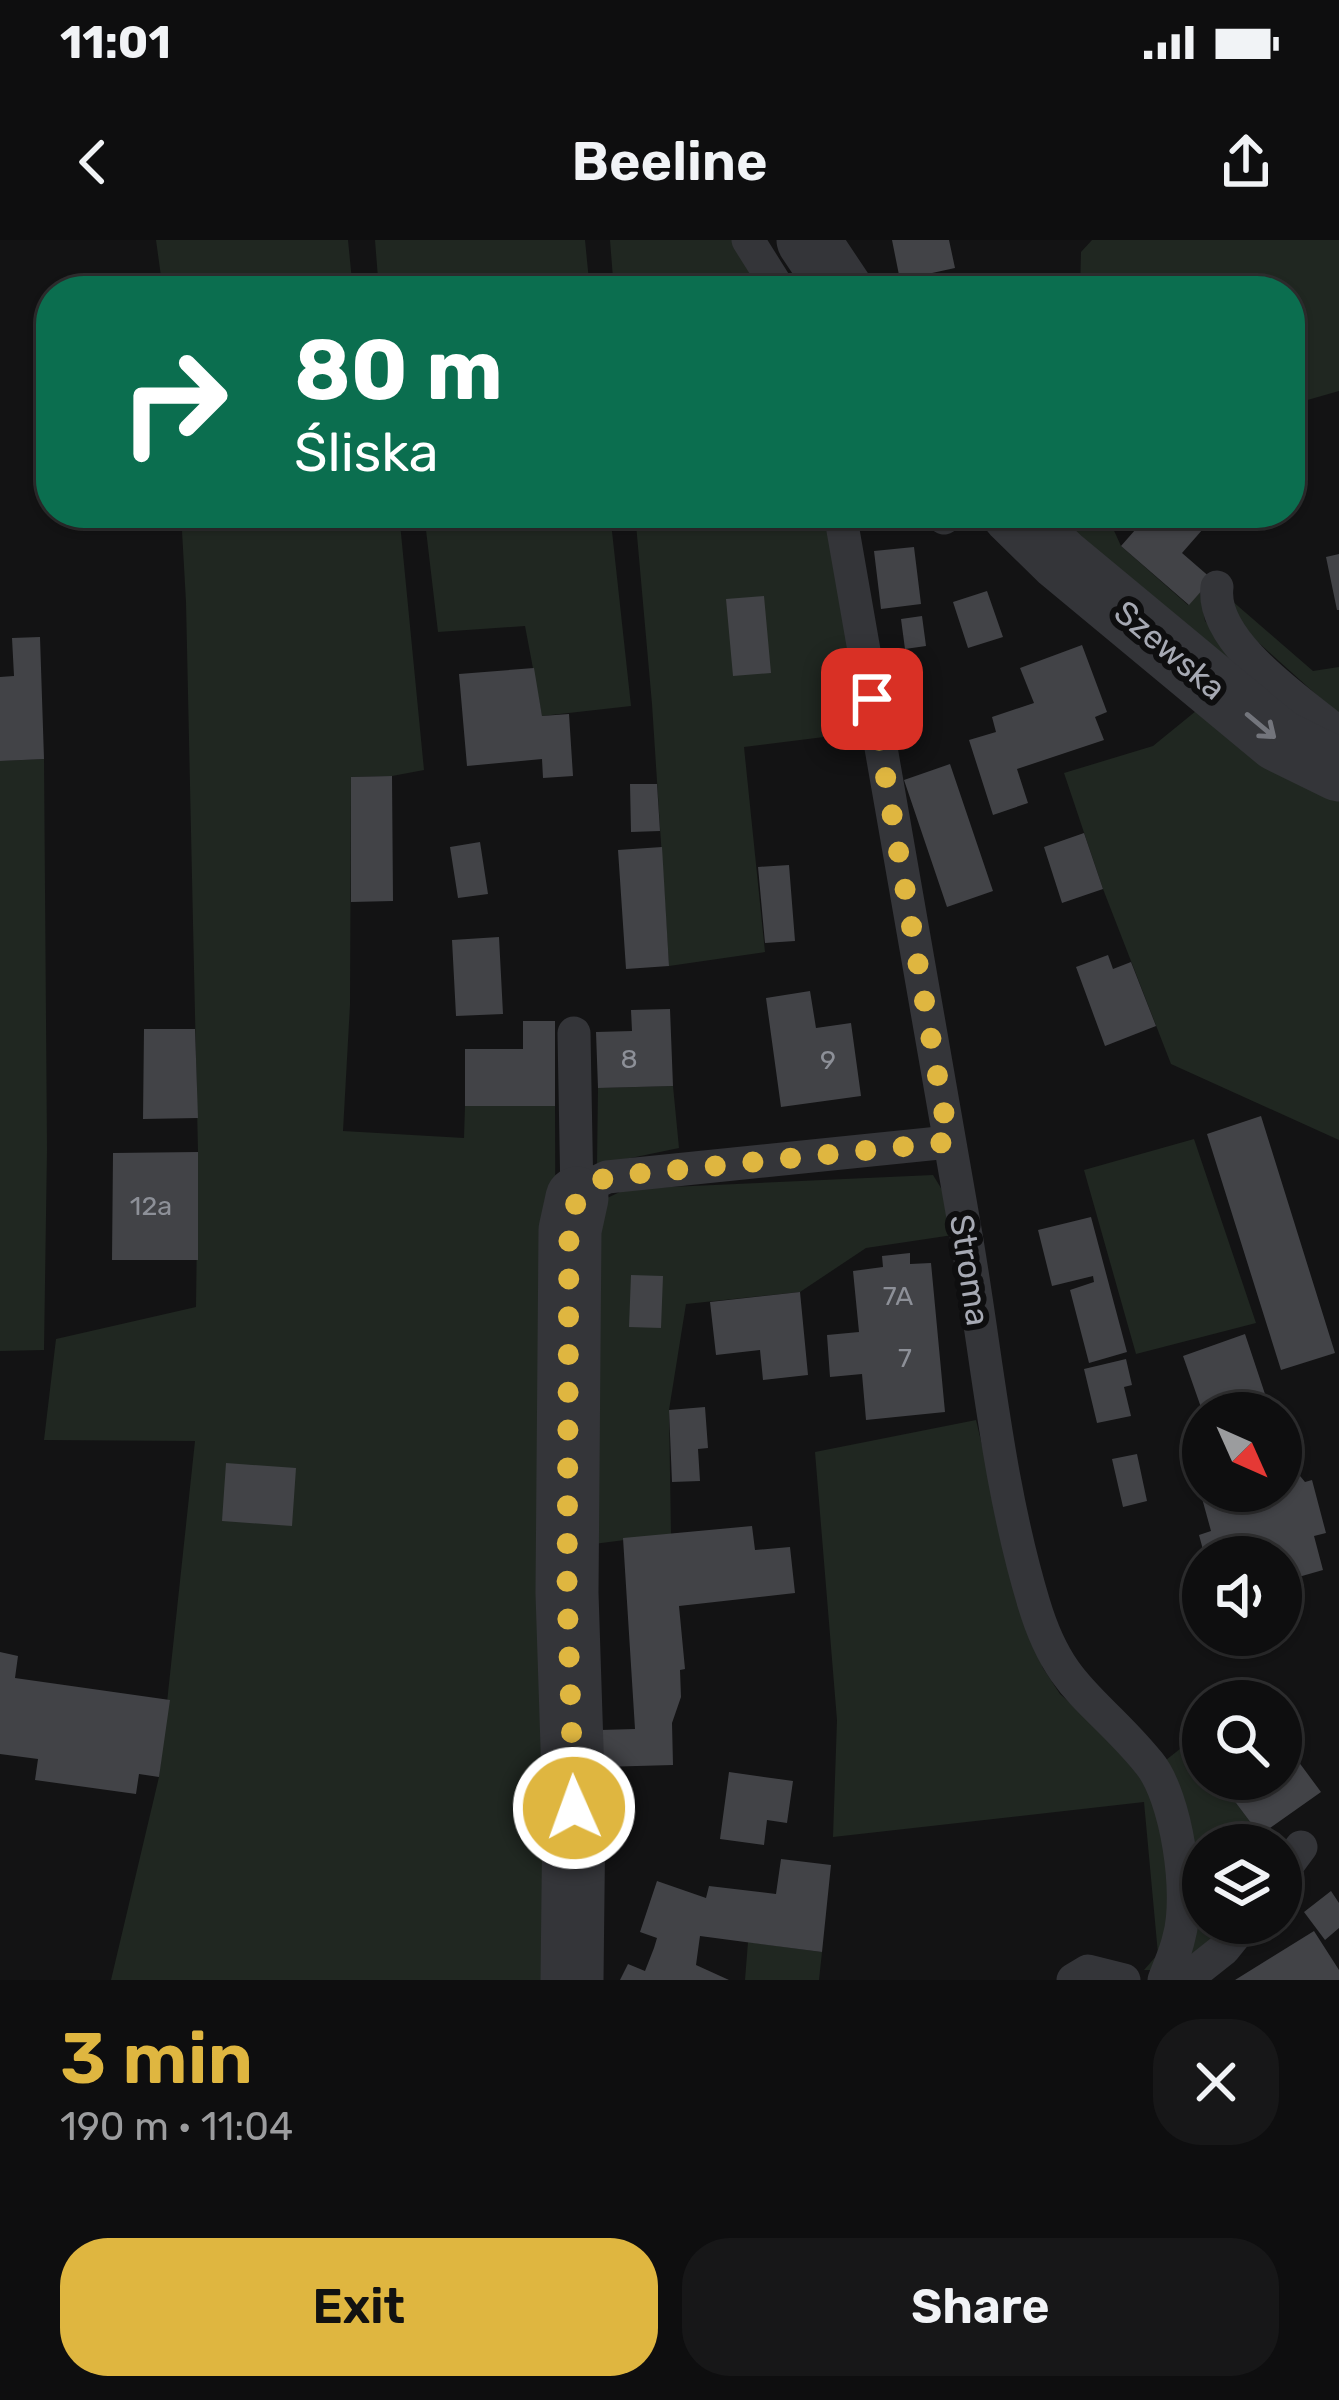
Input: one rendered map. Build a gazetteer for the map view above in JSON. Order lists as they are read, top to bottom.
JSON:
{
  "streets": {
    "street": ["Szewska"],
    "lane": ["Stroma"]
  },
  "one_way": ["Szewska"],
  "house_numbers": [
    "8",
    "9",
    "12a",
    "7A",
    "7"
  ],
  "north": "bottom right",
  "page": {
    "status": "11:01",
    "header": "Beeline",
    "turn": ["80 m", "Śliska"],
    "heading": ["3 min", "190 m · 11:04"],
    "buttons": ["Exit", "Share"]
  }
}
